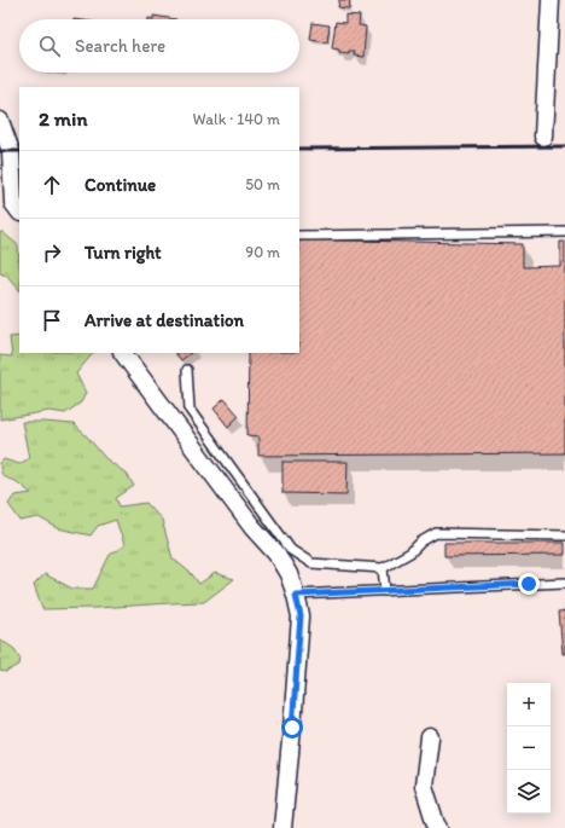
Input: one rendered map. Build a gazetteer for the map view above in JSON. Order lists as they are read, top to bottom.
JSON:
{
  "page": {
    "search": "Search here",
    "heading": ["2 min", "Walk · 140 m"],
    "list": [
      ["Continue", "50 m"],
      ["Turn right", "90 m"],
      "Arrive at destination"
    ],
    "map_buttons": ["+", "−"]
  }
}
